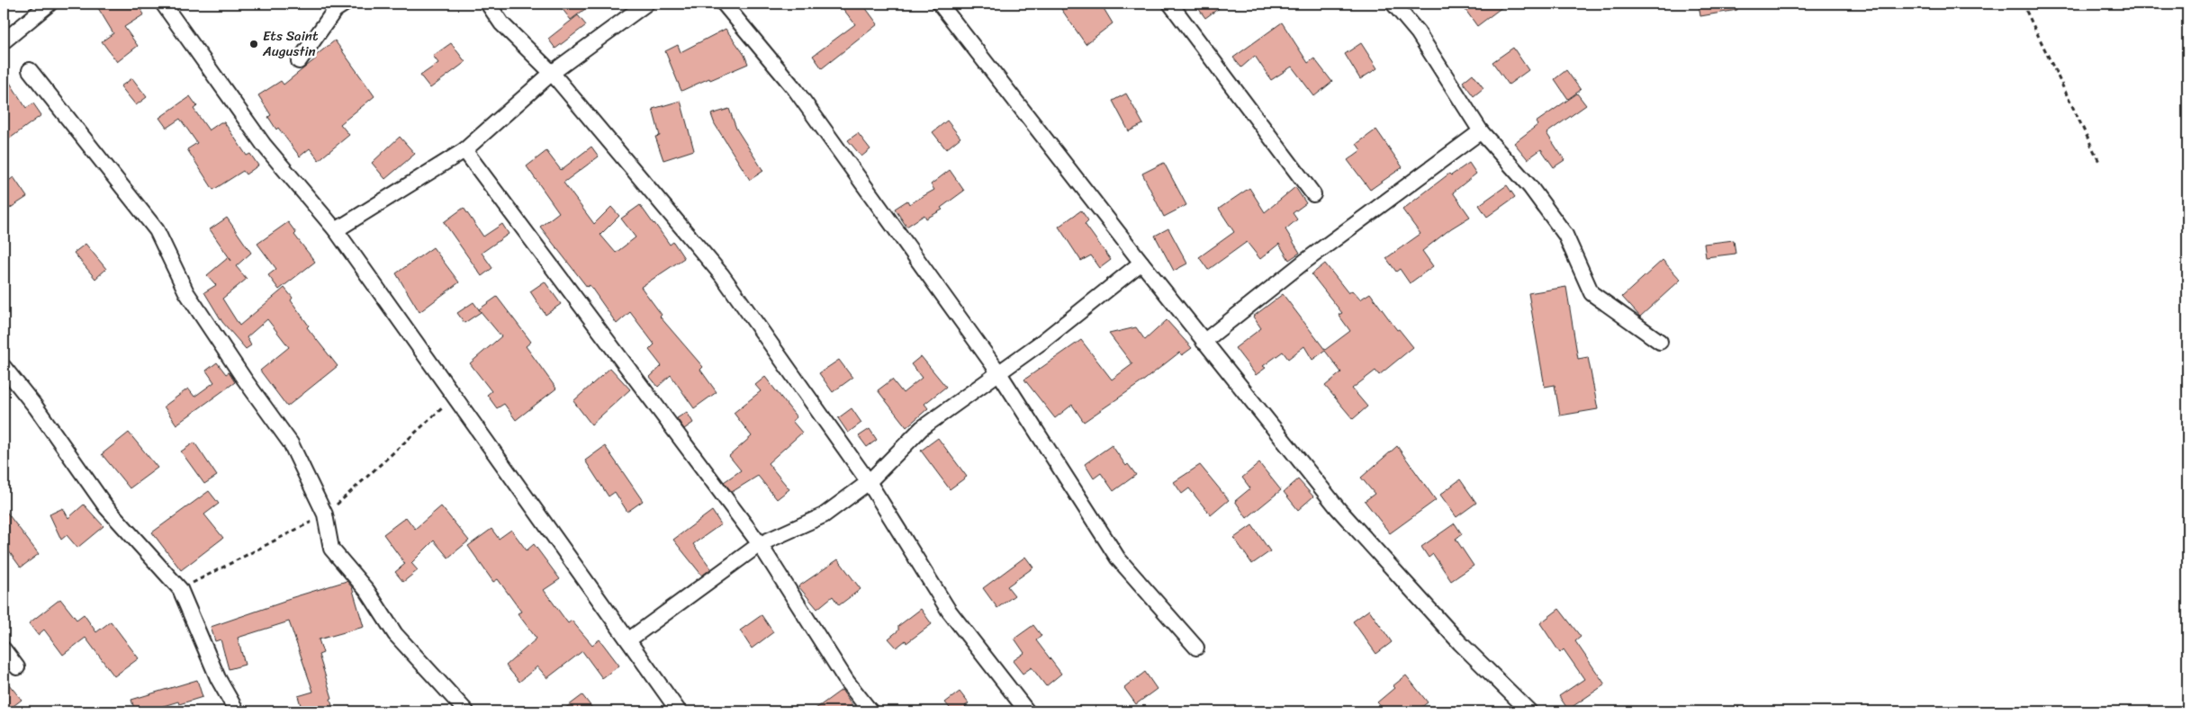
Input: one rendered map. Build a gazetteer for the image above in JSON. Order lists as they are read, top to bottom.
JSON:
{
  "places": ["Ets Saint Augustin"]
}
